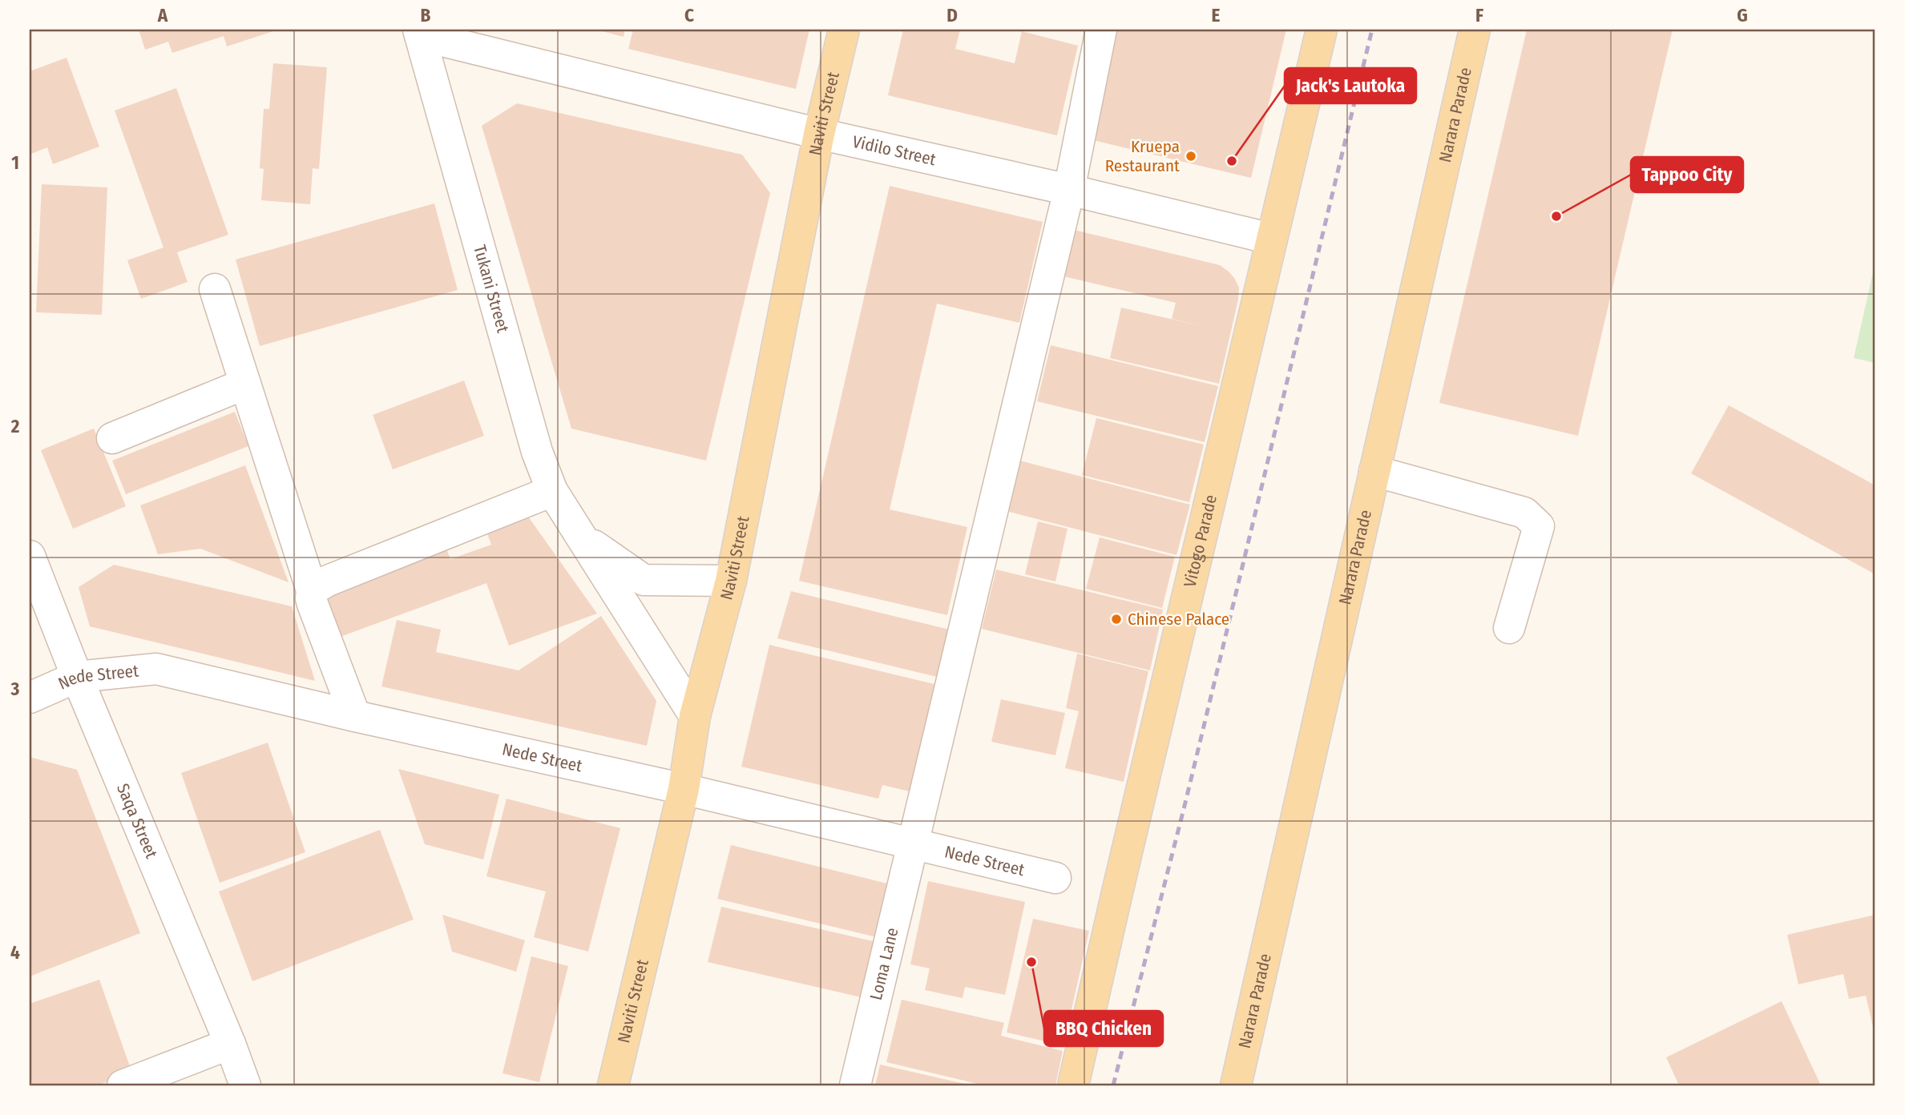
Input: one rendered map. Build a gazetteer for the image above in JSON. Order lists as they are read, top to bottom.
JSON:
{
  "streets": {
    "main road": ["Naviti Street", "Narara Parade", "Vitogo Parade"],
    "street": [
      "Vidilo Street",
      "Tukani Street",
      "Nede Street",
      "Saqa Street",
      "Loma Lane"
    ]
  },
  "crossings": [
    ["Naviti Street", "Vidilo Street"],
    ["Naviti Street", "Tukani Street"],
    ["Naviti Street", "Nede Street"],
    ["Vidilo Street", "Tukani Street"],
    ["Vidilo Street", "Vitogo Parade"],
    ["Vidilo Street", "Loma Lane"],
    ["Nede Street", "Saqa Street"],
    ["Nede Street", "Loma Lane"]
  ],
  "places": [
    "Kruepa Restaurant",
    "Jack's Lautoka",
    "Tappoo City",
    "Chinese Palace",
    "BBQ Chicken"
  ],
  "grid": {
    "columns": [
      "A",
      "B",
      "C",
      "D",
      "E",
      "F",
      "G"
    ],
    "rows": [
      "1",
      "2",
      "3",
      "4"
    ]
  }
}
